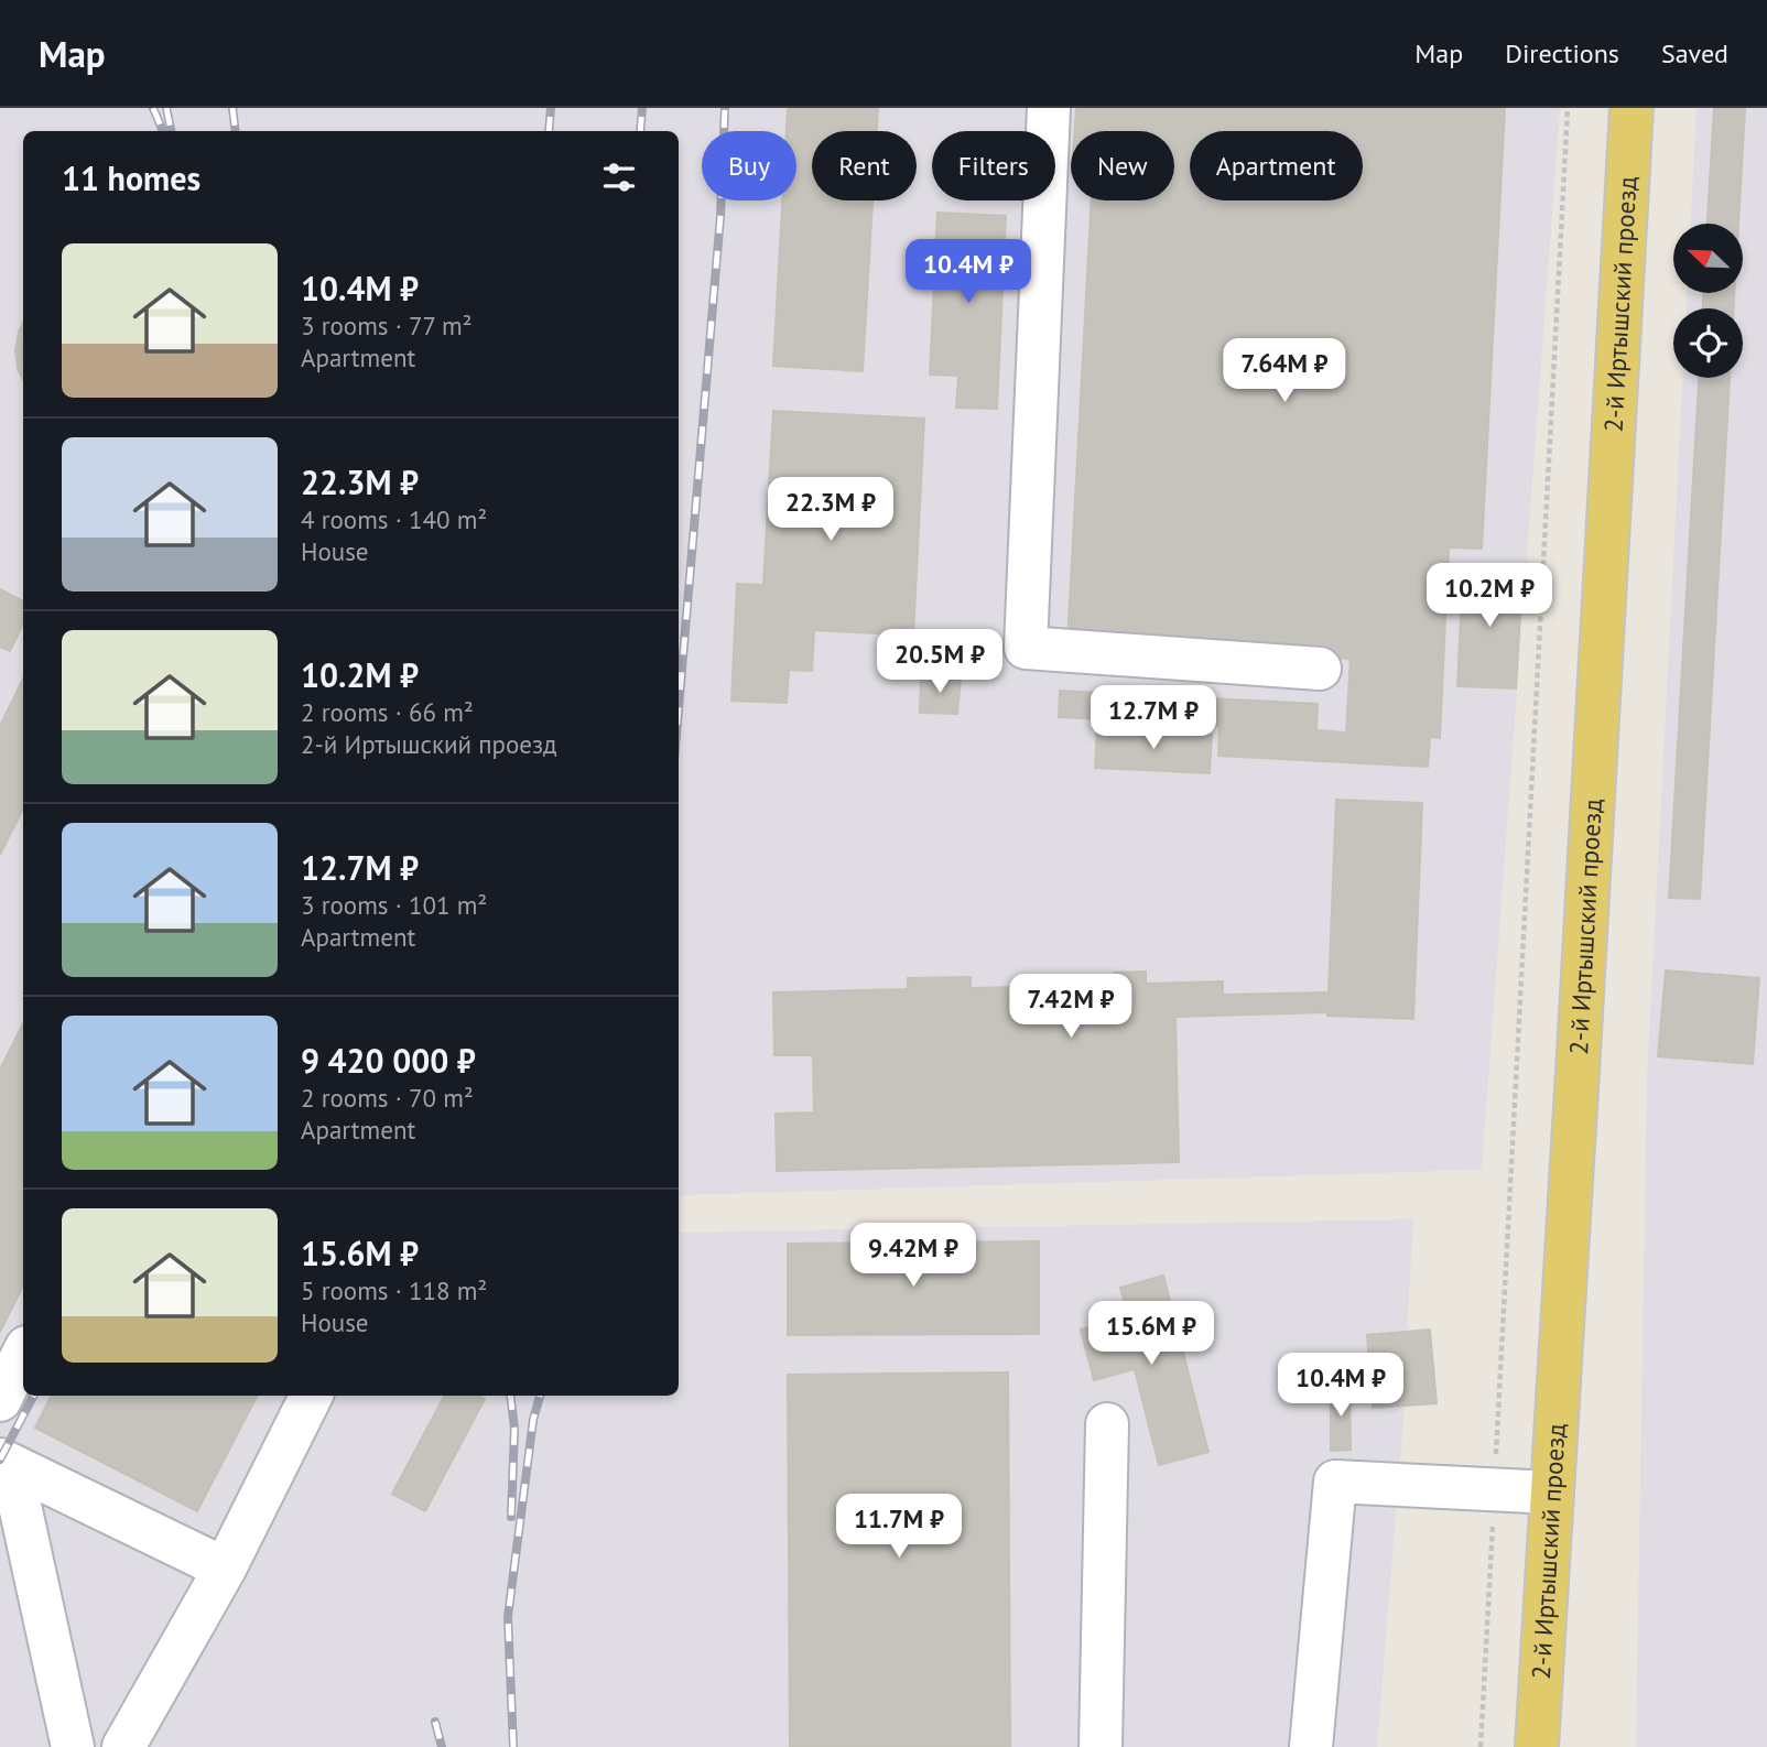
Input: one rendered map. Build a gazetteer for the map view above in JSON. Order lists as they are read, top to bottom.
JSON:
{
  "streets": {
    "main road": ["2-й Иртышский проезд"]
  },
  "north": "top left",
  "page": {
    "header": "Map",
    "nav": ["Map", "Directions", "Saved"],
    "chip": [
      "Buy",
      "Rent",
      "Filters",
      "New",
      "Apartment"
    ],
    "heading": "11 homes",
    "list": [
      {
        "name": "10.4M ₽",
        "note": "3 rooms · 77 m² · Apartment"
      },
      {
        "name": "22.3M ₽",
        "note": "4 rooms · 140 m² · House"
      },
      {
        "name": "10.2M ₽",
        "note": "2 rooms · 66 m² · 2-й Иртышский проезд"
      },
      {
        "name": "12.7M ₽",
        "note": "3 rooms · 101 m² · Apartment"
      },
      {
        "name": "9 420 000 ₽",
        "note": "2 rooms · 70 m² · Apartment"
      },
      {
        "name": "15.6M ₽",
        "note": "5 rooms · 118 m² · House"
      }
    ],
    "price": [
      "10.4M ₽",
      "7.64M ₽",
      "22.3M ₽",
      "10.2M ₽",
      "20.5M ₽",
      "12.7M ₽",
      "7.42M ₽",
      "9.42M ₽",
      "15.6M ₽",
      "10.4M ₽",
      "11.7M ₽"
    ]
  }
}
